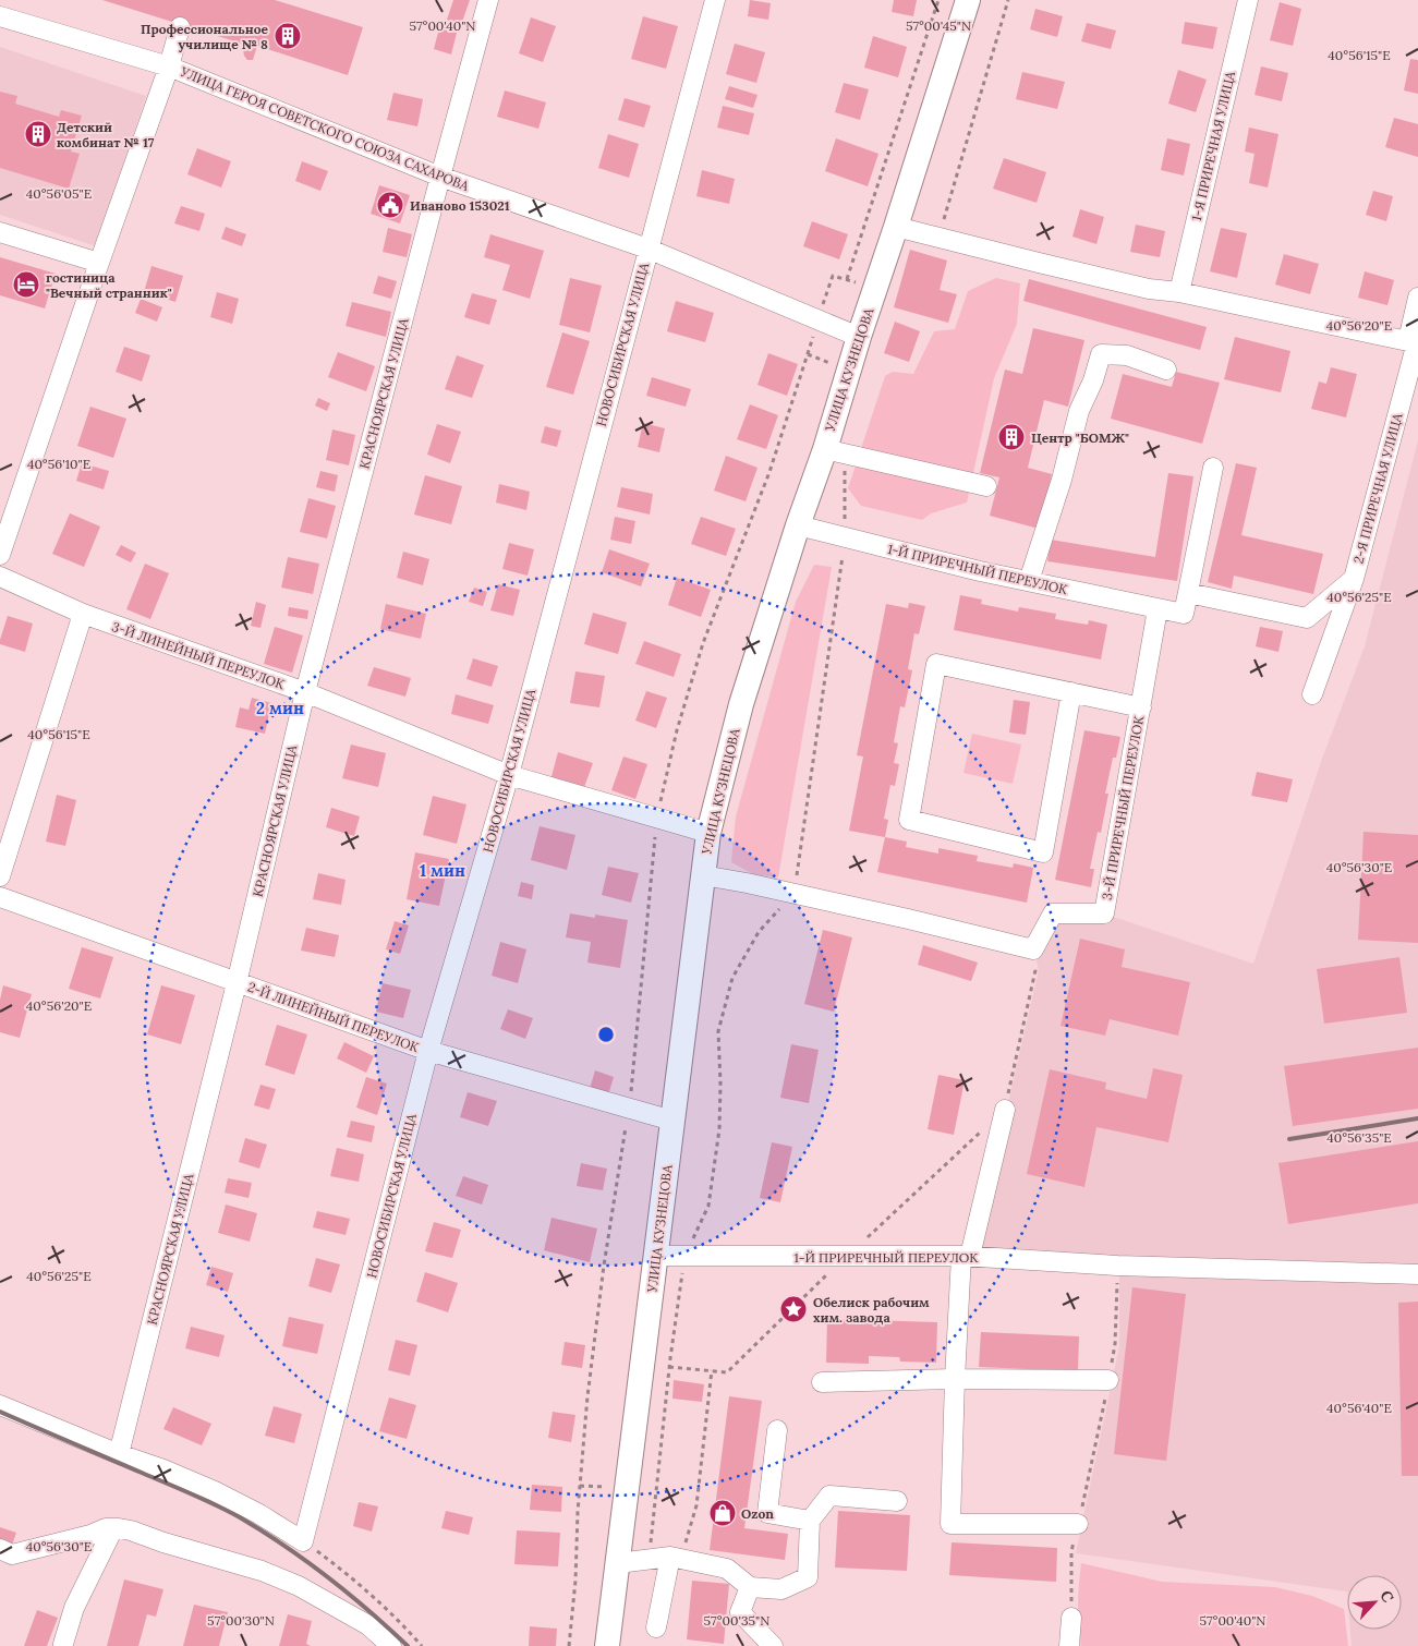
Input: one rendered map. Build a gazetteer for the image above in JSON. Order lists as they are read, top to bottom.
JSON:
{
  "streets": {
    "main road": ["УЛИЦА КУЗНЕЦОВА"],
    "street": [
      "УЛИЦА ГЕРОЯ СОВЕТСКОГО СОЮЗА САХАРОВА",
      "1-Я ПРИРЕЧНАЯ УЛИЦА",
      "НОВОСИБИРСКАЯ УЛИЦА",
      "КРАСНОЯРСКАЯ УЛИЦА",
      "2-Я ПРИРЕЧНАЯ УЛИЦА",
      "1-Й ПРИРЕЧНЫЙ ПЕРЕУЛОК",
      "3-Й ЛИНЕЙНЫЙ ПЕРЕУЛОК",
      "3-Й ПРИРЕЧНЫЙ ПЕРЕУЛОК",
      "2-Й ЛИНЕЙНЫЙ ПЕРЕУЛОК"
    ]
  },
  "crossings": [
    ["УЛИЦА ГЕРОЯ СОВЕТСКОГО СОЮЗА САХАРОВА", "НОВОСИБИРСКАЯ УЛИЦА"],
    ["УЛИЦА ГЕРОЯ СОВЕТСКОГО СОЮЗА САХАРОВА", "УЛИЦА КУЗНЕЦОВА"],
    ["УЛИЦА ГЕРОЯ СОВЕТСКОГО СОЮЗА САХАРОВА", "КРАСНОЯРСКАЯ УЛИЦА"],
    ["НОВОСИБИРСКАЯ УЛИЦА", "3-Й ЛИНЕЙНЫЙ ПЕРЕУЛОК"],
    ["НОВОСИБИРСКАЯ УЛИЦА", "2-Й ЛИНЕЙНЫЙ ПЕРЕУЛОК"],
    ["УЛИЦА КУЗНЕЦОВА", "1-Й ПРИРЕЧНЫЙ ПЕРЕУЛОК"],
    ["УЛИЦА КУЗНЕЦОВА", "3-Й ЛИНЕЙНЫЙ ПЕРЕУЛОК"],
    ["УЛИЦА КУЗНЕЦОВА", "2-Й ЛИНЕЙНЫЙ ПЕРЕУЛОК"],
    ["КРАСНОЯРСКАЯ УЛИЦА", "3-Й ЛИНЕЙНЫЙ ПЕРЕУЛОК"],
    ["КРАСНОЯРСКАЯ УЛИЦА", "2-Й ЛИНЕЙНЫЙ ПЕРЕУЛОК"],
    ["1-Й ПРИРЕЧНЫЙ ПЕРЕУЛОК", "3-Й ПРИРЕЧНЫЙ ПЕРЕУЛОК"]
  ],
  "places": {
    "building": ["Профессиональное училище № 8", "Детский комбинат № 17", "Центр \"БОМЖ\""],
    "public building": ["Иваново 153021"],
    "hotel": ["гостиница \"Вечный странник\""],
    "place": ["Обелиск рабочим хим. завода"],
    "shop": ["Ozon"]
  },
  "north": "top right",
  "coordinates": [
    "57°00'40\"N",
    "57°00'45\"N",
    "40°56'15\"E",
    "40°56'05\"E",
    "40°56'20\"E",
    "40°56'10\"E",
    "40°56'25\"E",
    "40°56'30\"E",
    "40°56'35\"E",
    "40°56'40\"E",
    "57°00'30\"N",
    "57°00'35\"N"
  ],
  "rings": ["2 мин", "1 мин"]
}
